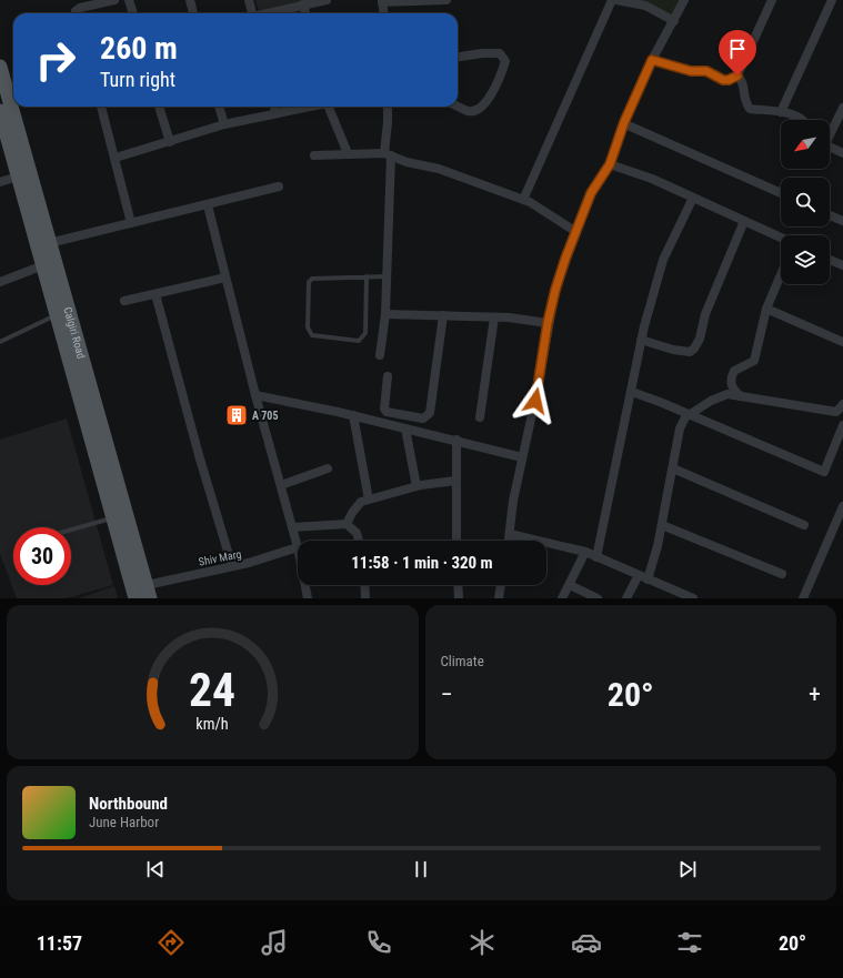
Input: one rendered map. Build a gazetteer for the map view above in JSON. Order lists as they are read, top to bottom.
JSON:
{
  "streets": {
    "main road": ["Calgiri Road"],
    "street": ["Shiv Marg"]
  },
  "crossings": [
    ["Calgiri Road", "Shiv Marg"]
  ],
  "places": {
    "building": ["A 705"]
  },
  "north": "bottom left",
  "page": {
    "turn": ["260 m", "Turn right"],
    "limit": "30",
    "trip": "11:58 · 1 min · 320 m",
    "tile": "Climate",
    "heat": ["−", "20°", "+"],
    "song": ["Northbound", "June Harbor"],
    "tabs": ["11:57", "20°"],
    "gauge": ["24", "km/h"]
  }
}
